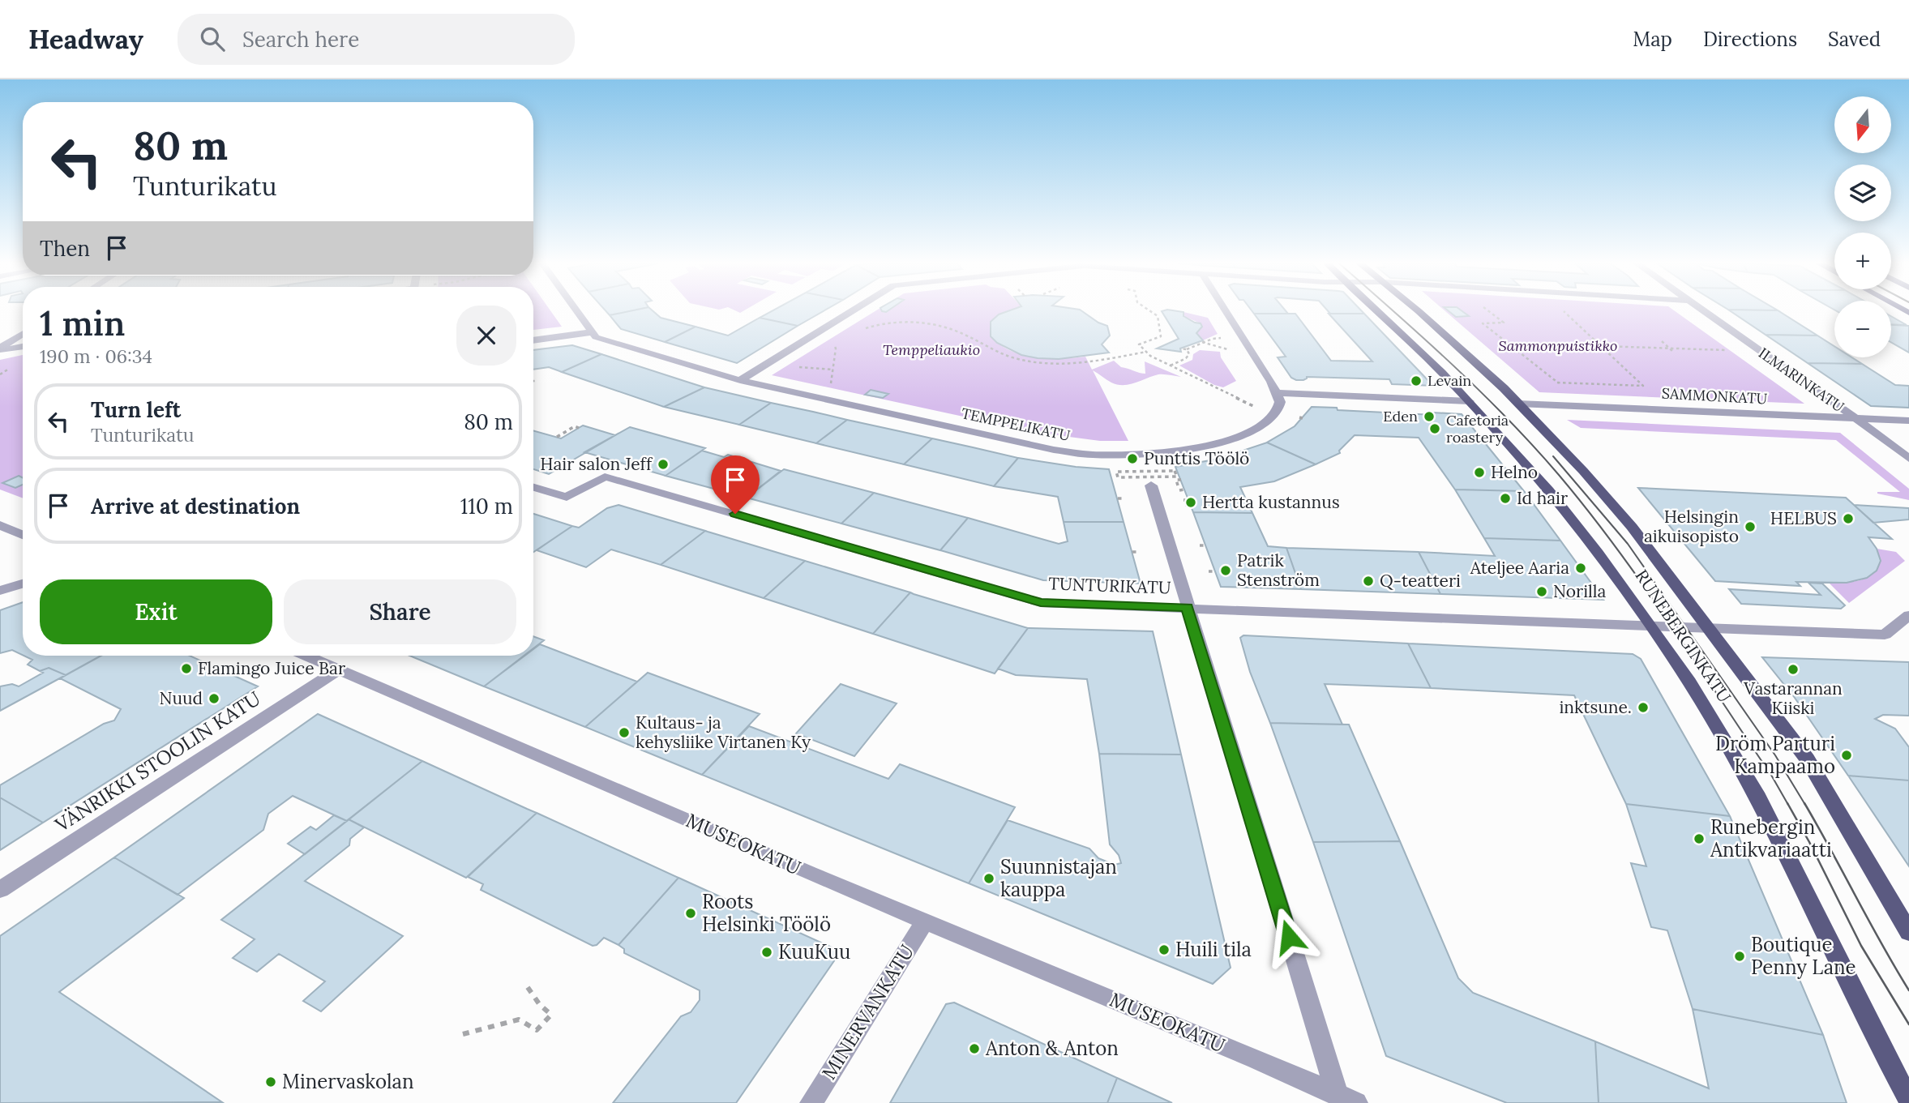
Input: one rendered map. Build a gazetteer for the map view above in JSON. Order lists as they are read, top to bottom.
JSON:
{
  "streets": {
    "main road": ["RUNEBERGINKATU"],
    "street": [
      "ILMARINKATU",
      "SAMMONKATU",
      "TEMPPELIKATU",
      "TUNTURIKATU",
      "VÄNRIKKI STOOLIN KATU",
      "MUSEOKATU",
      "MINERVANKATU"
    ]
  },
  "crossings": [
    ["ILMARINKATU", "SAMMONKATU"],
    ["SAMMONKATU", "RUNEBERGINKATU"],
    ["TUNTURIKATU", "RUNEBERGINKATU"],
    ["VÄNRIKKI STOOLIN KATU", "MUSEOKATU"],
    ["MUSEOKATU", "MINERVANKATU"]
  ],
  "parks": ["Sammonpuistikko", "Temppeliaukio"],
  "places": [
    "Levain",
    "Eden",
    "Cafetoria roastery",
    "Punttis Töölö",
    "Hair salon Jeff",
    "Helno",
    "Id hair",
    "Hertta kustannus",
    "HELBUS",
    "Helsingin aikuisopisto",
    "Ateljee Aaria",
    "Patrik Stenström",
    "Q-teatteri",
    "Norilla",
    "Flamingo Juice Bar",
    "Vastarannan Kiiski",
    "Nuud",
    "inktsune.",
    "Kultaus- ja kehysliike Virtanen Ky",
    "Dröm Parturi Kampaamo",
    "Runebergin Antikvariaatti",
    "Suunnistajan kauppa",
    "Roots Helsinki Töölö",
    "Huili tila",
    "KuuKuu",
    "Boutique Penny Lane",
    "Anton & Anton",
    "Minervaskolan"
  ],
  "north": "bottom",
  "page": {
    "header": "Headway",
    "search": "Search here",
    "nav": ["Map", "Directions", "Saved"],
    "map_buttons": ["+", "−"],
    "turn": ["80 m", "Tunturikatu"],
    "then": "Then",
    "heading": ["1 min", "190 m · 06:34"],
    "list": [
      {
        "name": "Turn left",
        "note": "Tunturikatu",
        "value": "80 m"
      },
      {
        "name": "Arrive at destination",
        "value": "110 m"
      }
    ],
    "buttons": ["Exit", "Share"]
  }
}
